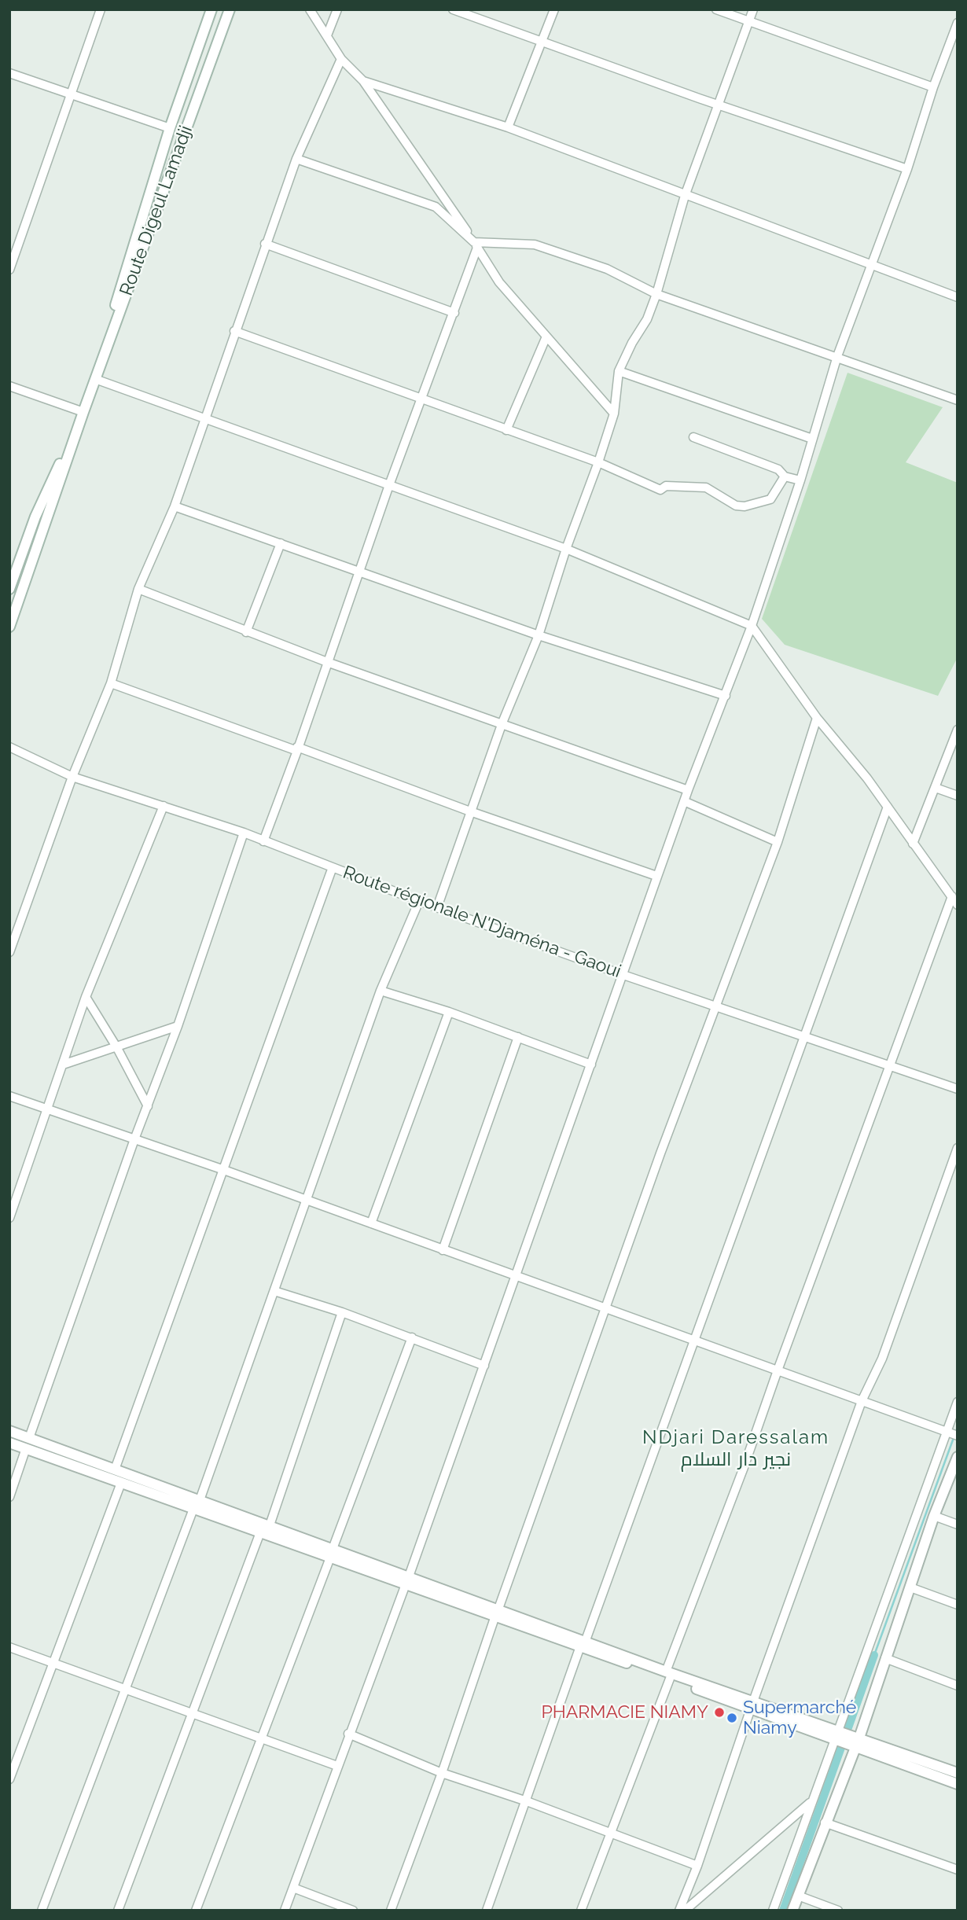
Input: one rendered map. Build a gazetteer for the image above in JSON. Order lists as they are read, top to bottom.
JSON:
{
  "streets": {
    "street": ["Route Digeul Lamadji", "Route régionale N'Djaména - Gaoui"]
  },
  "districts": ["NDjari Daressalam نجير دار السلام"],
  "places": ["PHARMACIE NIAMY", "Supermarché Niamy"]
}
